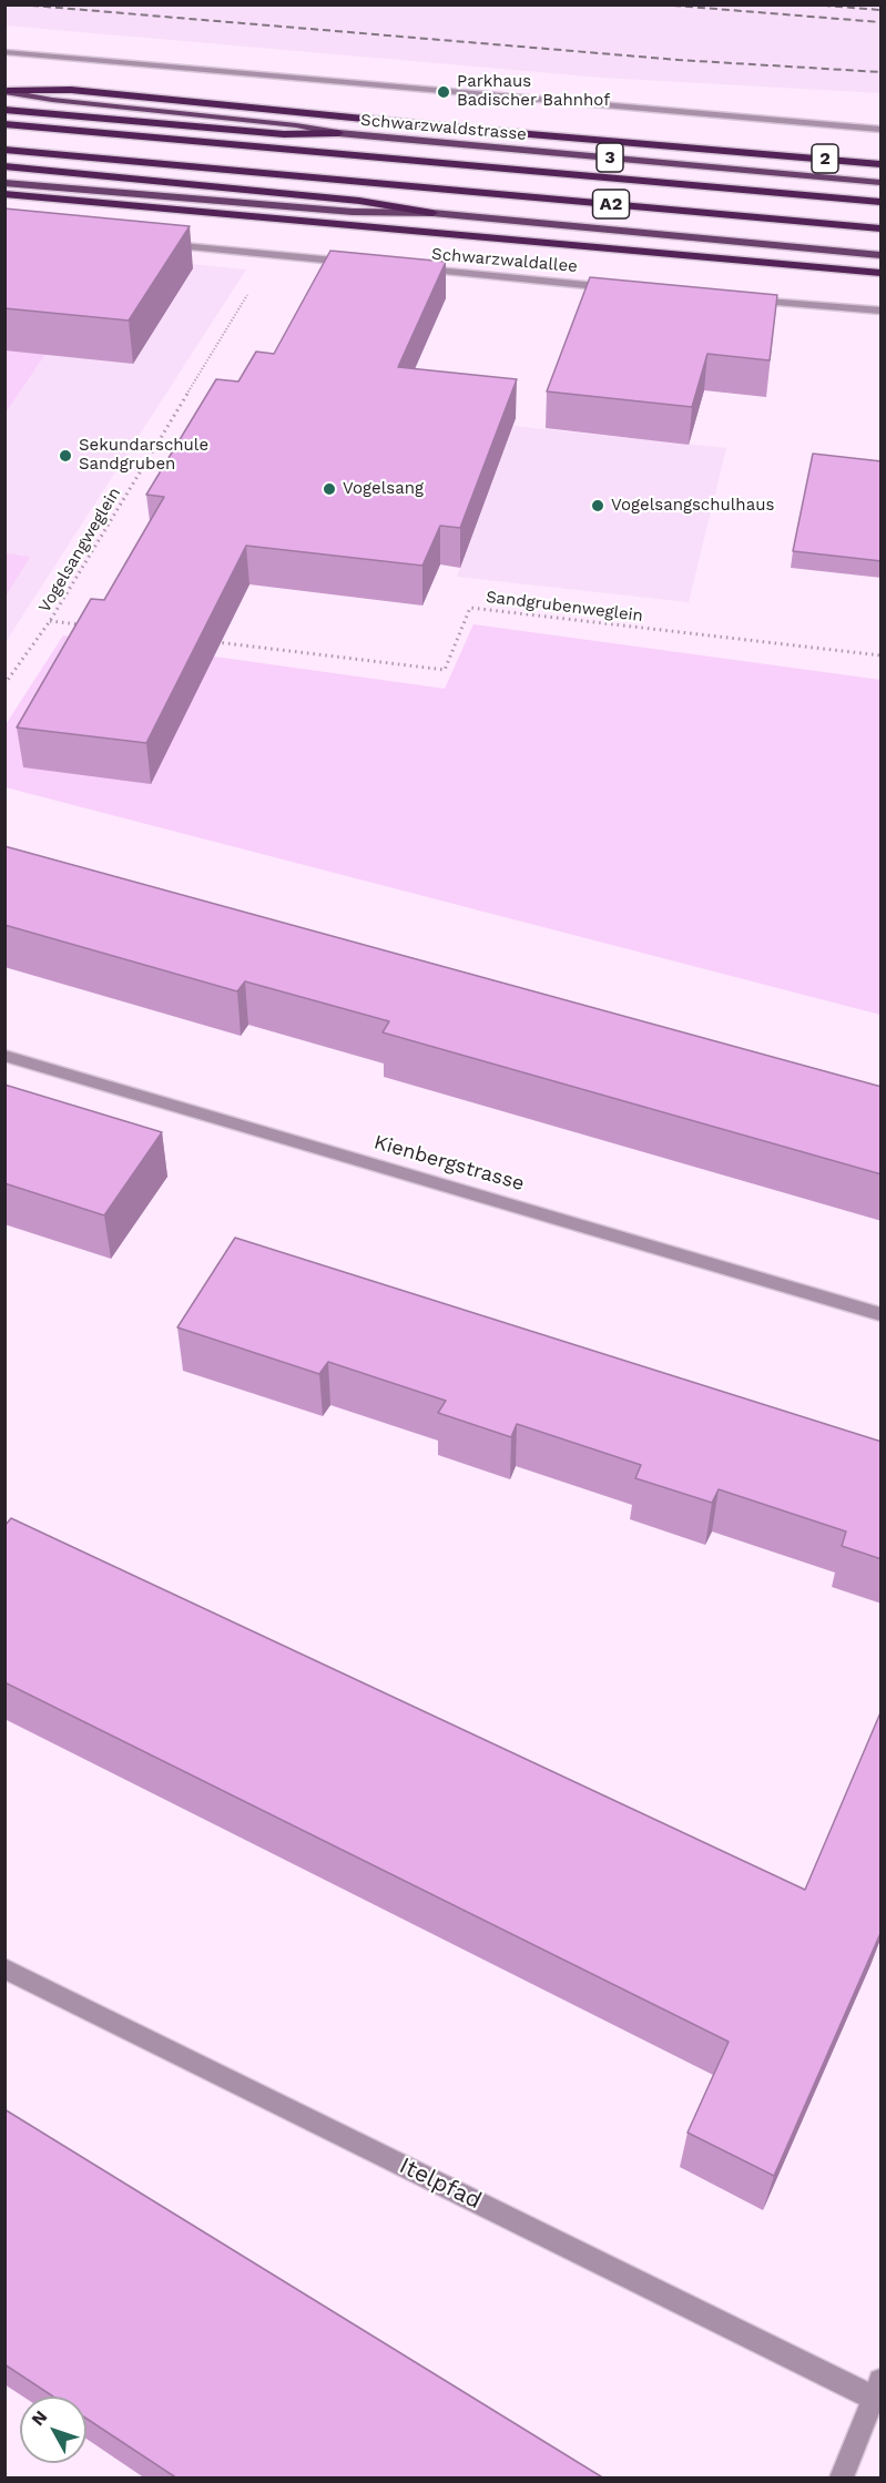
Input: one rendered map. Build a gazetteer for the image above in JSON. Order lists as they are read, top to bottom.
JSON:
{
  "streets": {
    "highway": ["2", "A2"],
    "main road": ["Schwarzwaldstrasse", "3"],
    "street": ["Schwarzwaldallee", "Kienbergstrasse", "Itelpfad"],
    "path": ["Vogelsangweglein", "Sandgrubenweglein"]
  },
  "crossings": [
    ["Schwarzwaldstrasse", "2"]
  ],
  "places": [
    "Parkhaus Badischer Bahnhof",
    "Sekundarschule Sandgruben",
    "Vogelsang",
    "Vogelsangschulhaus"
  ],
  "north": "top left"
}
